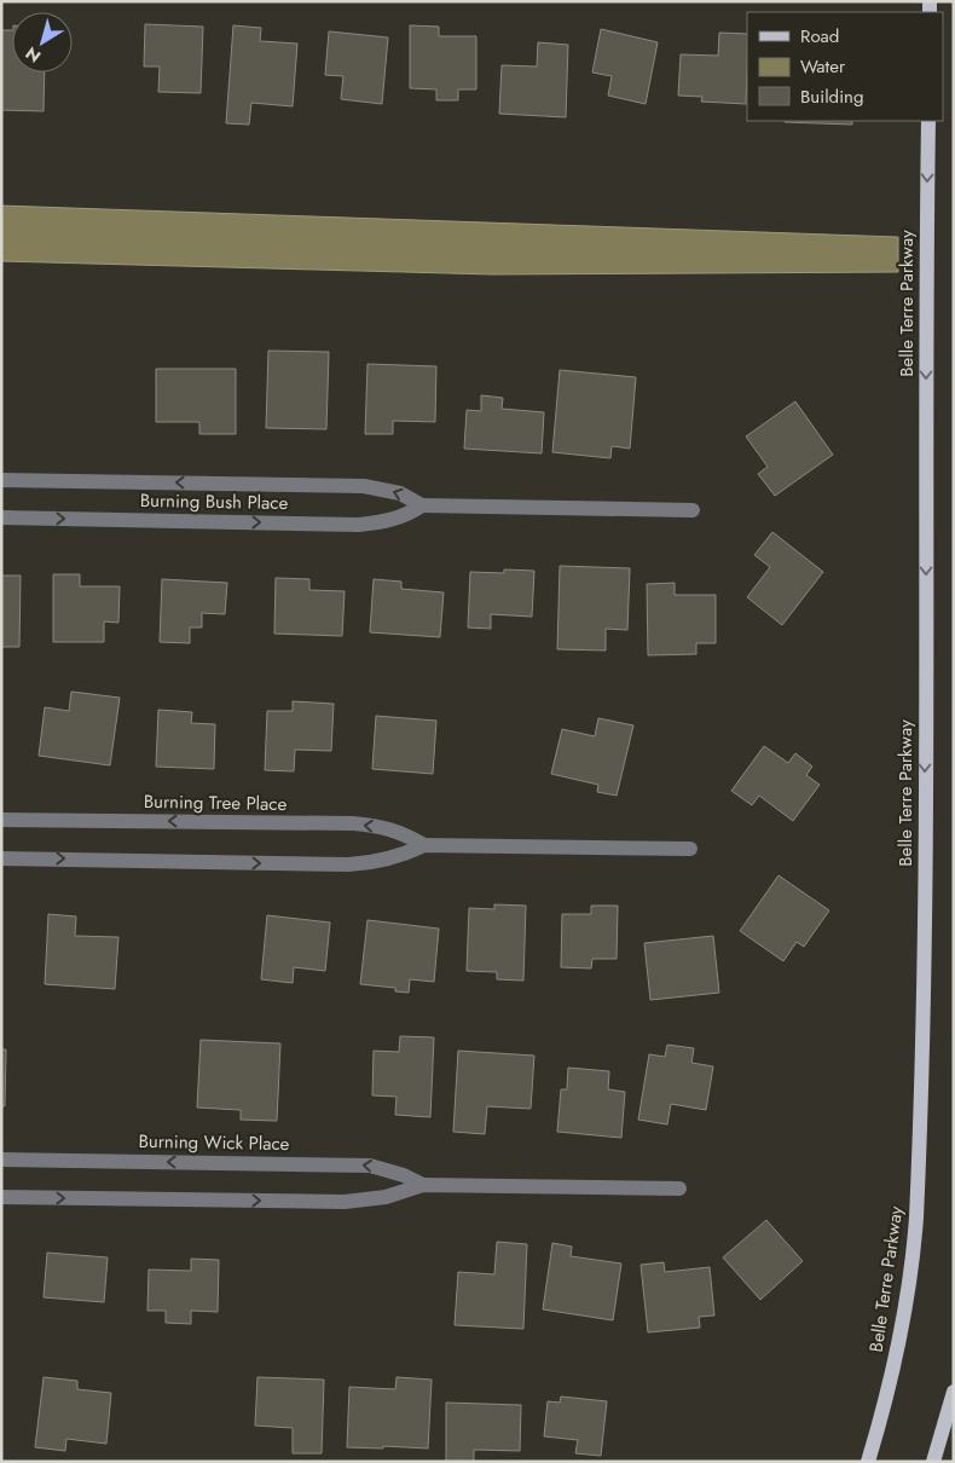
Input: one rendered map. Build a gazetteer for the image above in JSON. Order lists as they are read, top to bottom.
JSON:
{
  "streets": {
    "main road": ["Belle Terre Parkway"],
    "street": ["Burning Bush Place", "Burning Tree Place", "Burning Wick Place"]
  },
  "one_way": ["Belle Terre Parkway"],
  "legend": ["Road", "Water", "Building"],
  "north": "bottom left"
}
